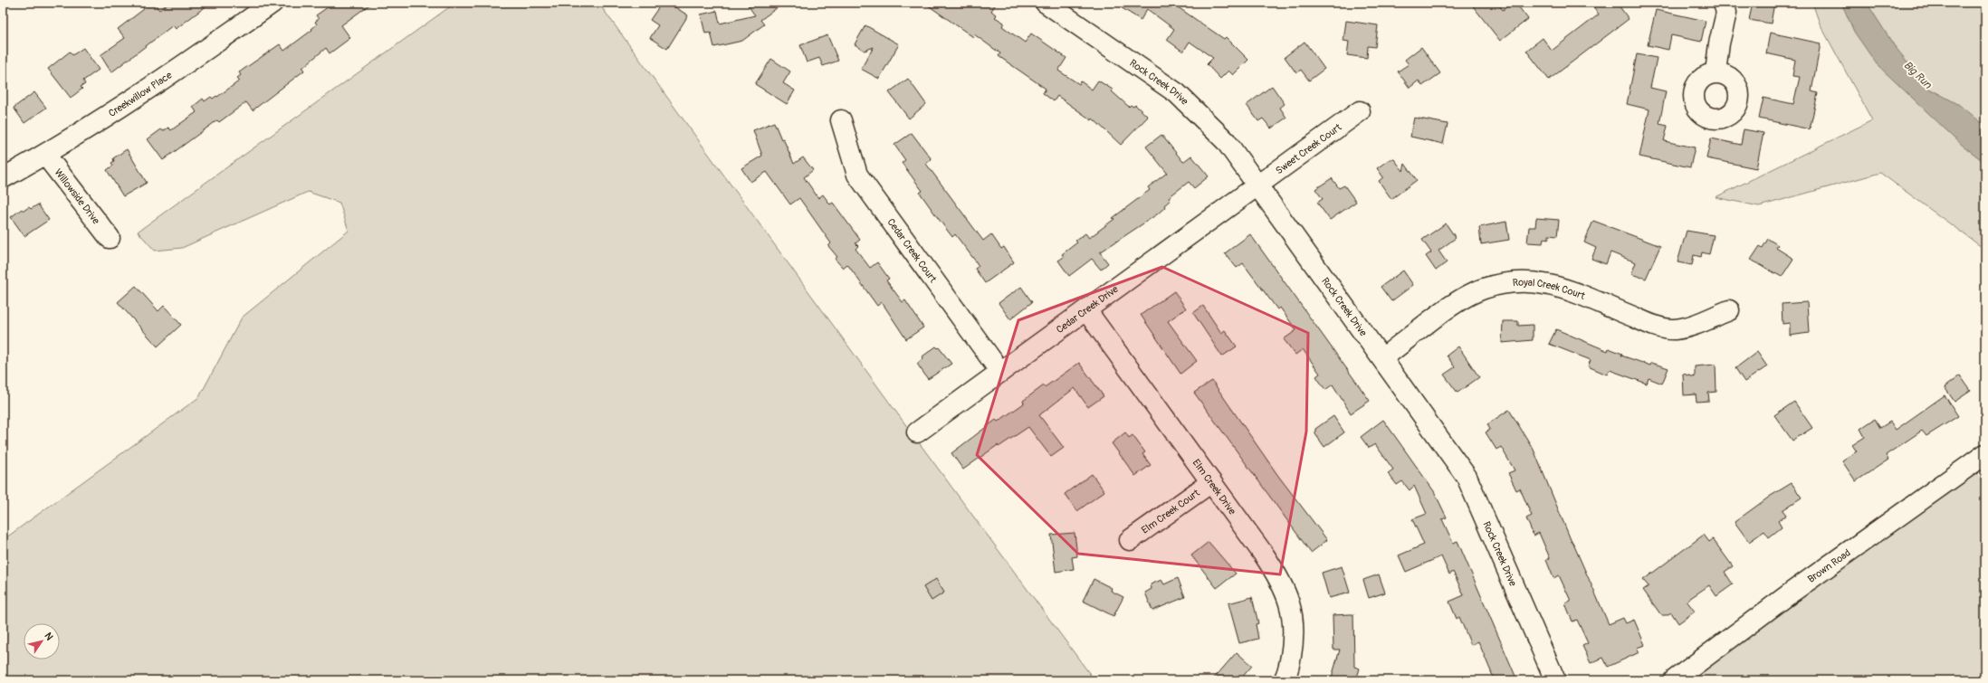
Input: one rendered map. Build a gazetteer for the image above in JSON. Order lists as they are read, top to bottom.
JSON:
{
  "streets": {
    "street": [
      "Rock Creek Drive",
      "Creekwillow Place",
      "Sweet Creek Court",
      "Willowside Drive",
      "Cedar Creek Court",
      "Royal Creek Court",
      "Cedar Creek Drive",
      "Elm Creek Drive",
      "Elm Creek Court",
      "Brown Road"
    ]
  },
  "crossings": [
    ["Rock Creek Drive", "Sweet Creek Court"],
    ["Rock Creek Drive", "Royal Creek Court"],
    ["Rock Creek Drive", "Cedar Creek Drive"],
    ["Creekwillow Place", "Willowside Drive"],
    ["Sweet Creek Court", "Cedar Creek Drive"],
    ["Cedar Creek Court", "Cedar Creek Drive"],
    ["Cedar Creek Drive", "Elm Creek Drive"],
    ["Elm Creek Drive", "Elm Creek Court"]
  ],
  "water": ["Big Run"],
  "north": "top right"
}
